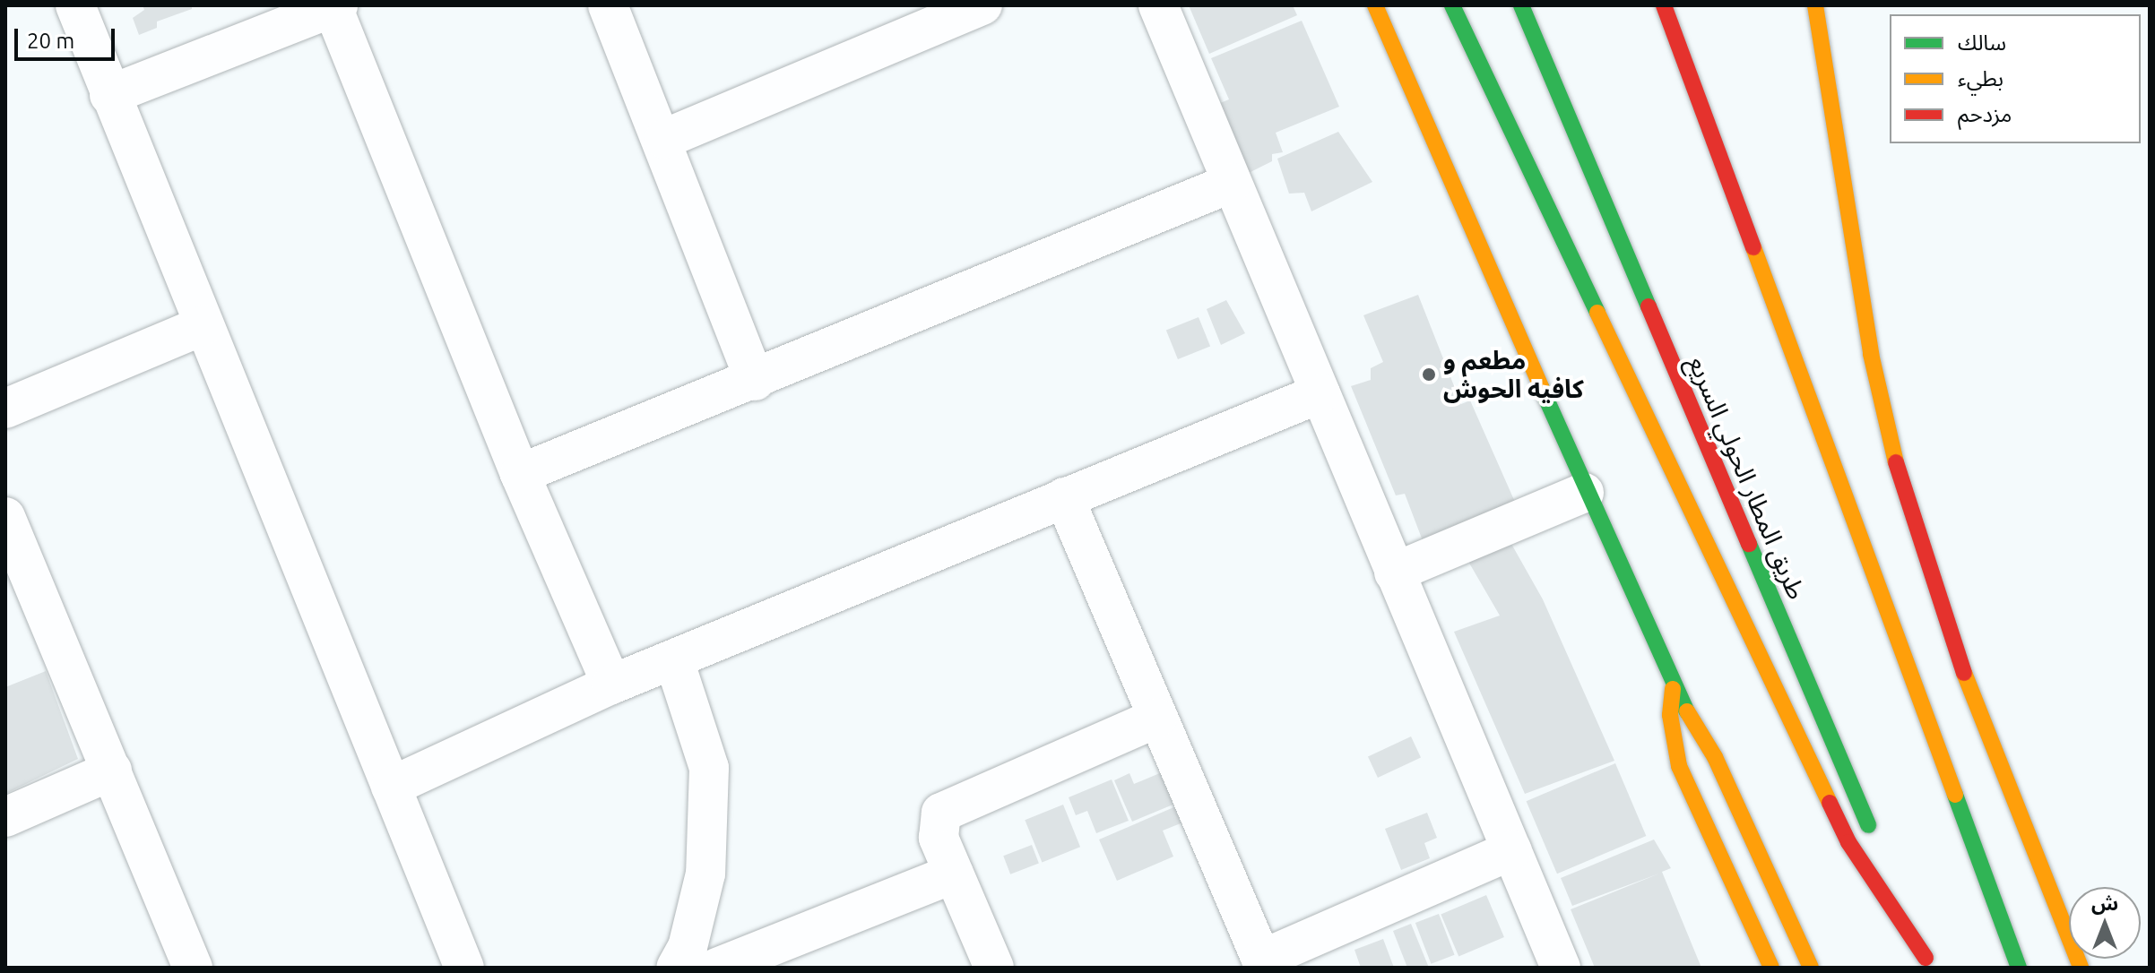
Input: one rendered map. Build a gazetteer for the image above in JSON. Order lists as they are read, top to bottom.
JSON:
{
  "streets": {
    "main road": ["طريق المطار الحولي السريع"]
  },
  "places": ["مطعم و كافيه الحوش"],
  "legend": ["سالك", "بطيء", "مزدحم"],
  "scale_bar": "20 m",
  "north": "top"
}
